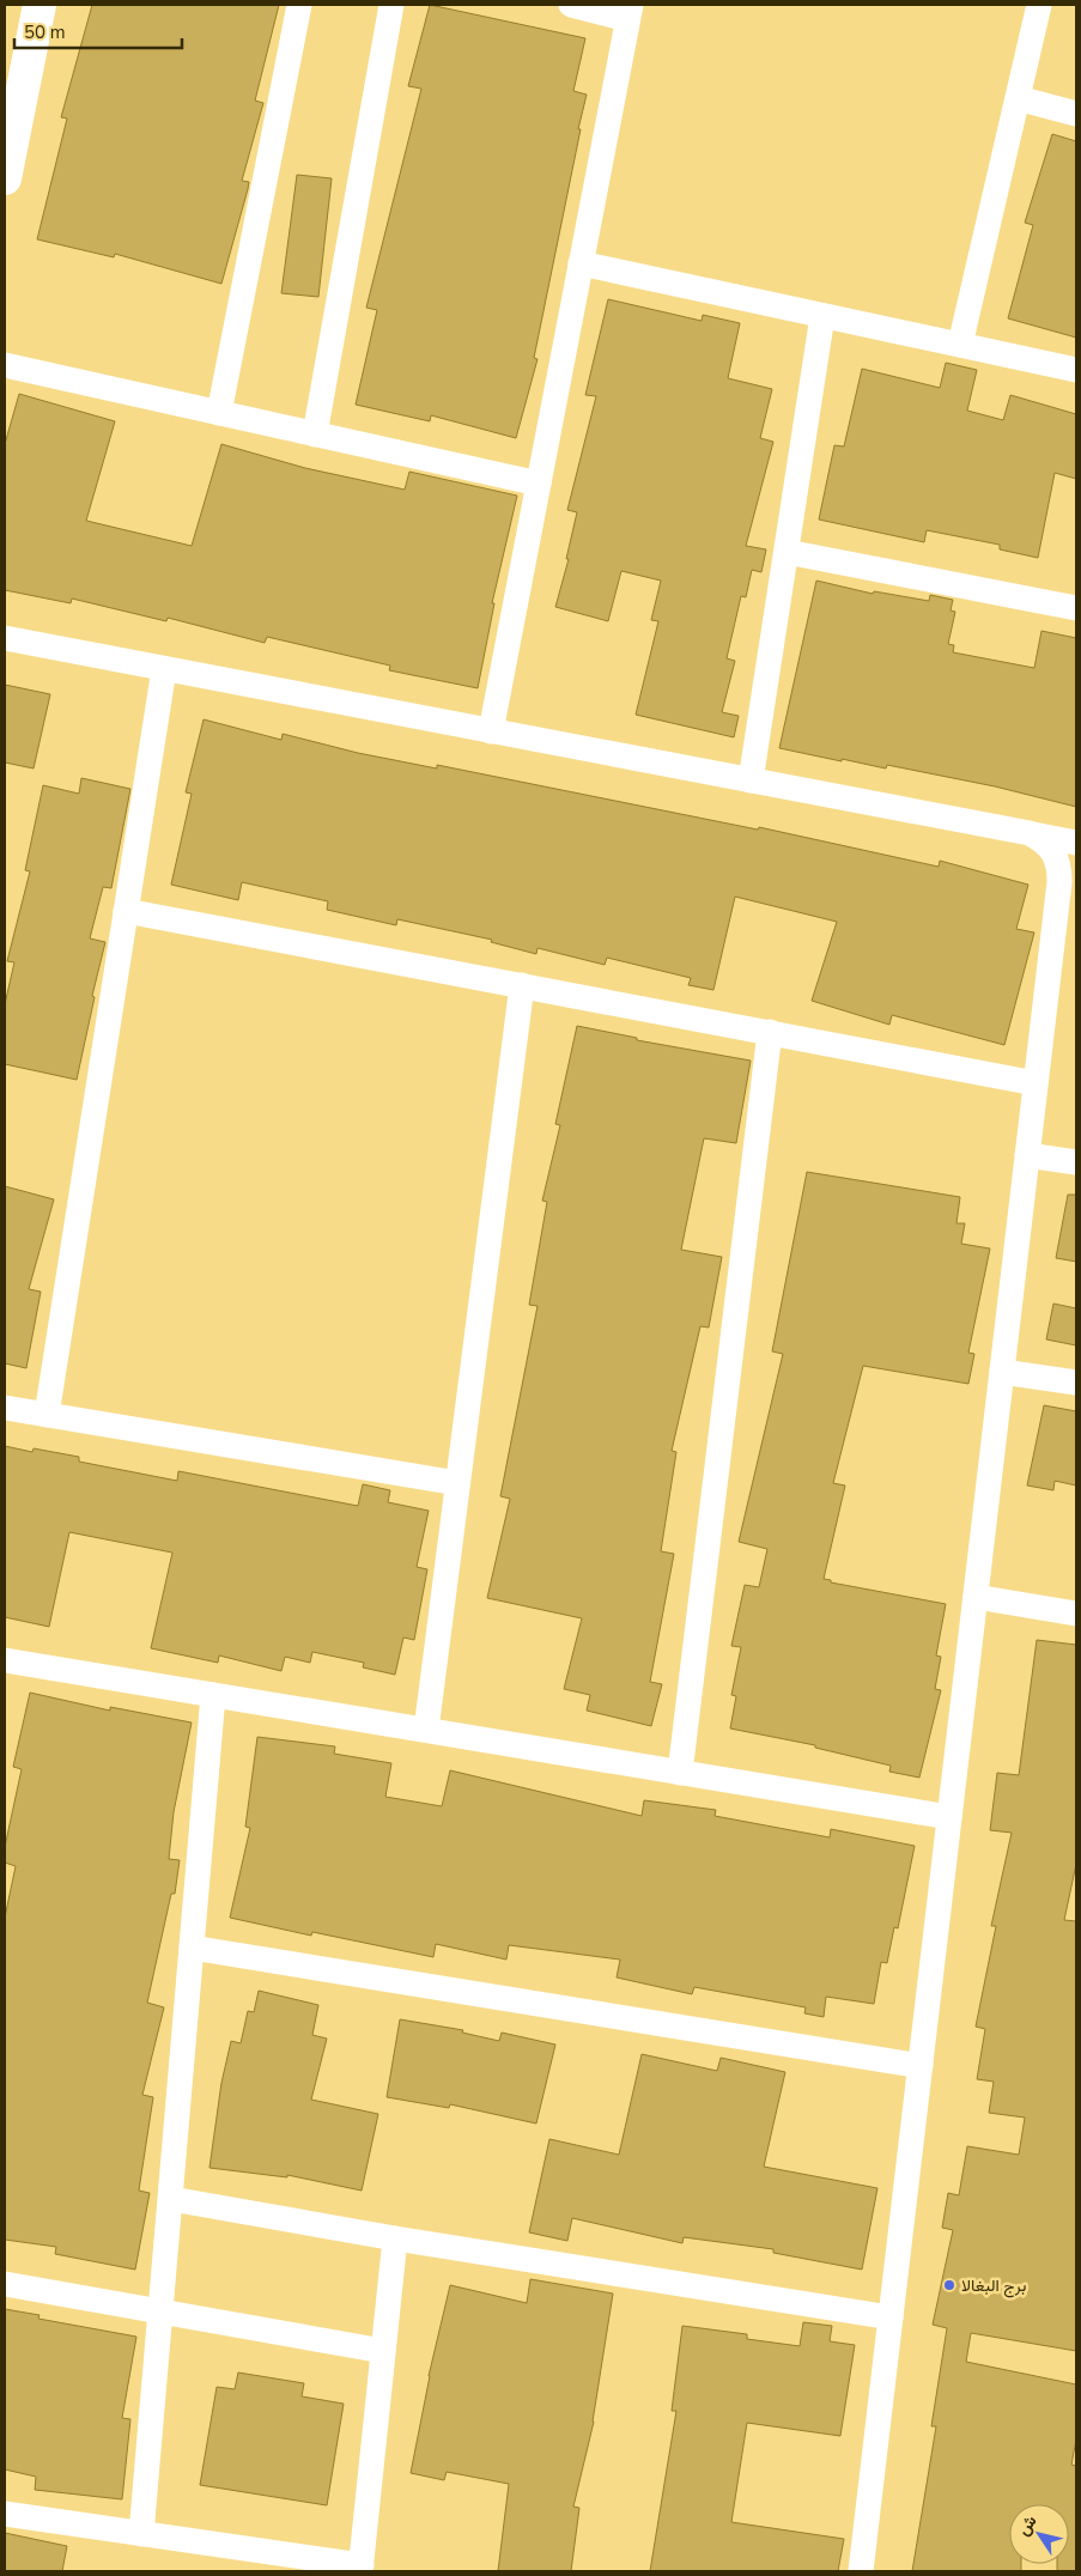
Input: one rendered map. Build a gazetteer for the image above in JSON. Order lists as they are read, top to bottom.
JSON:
{
  "places": ["برج البغالا"],
  "scale_bar": "50 m",
  "north": "top left"
}
